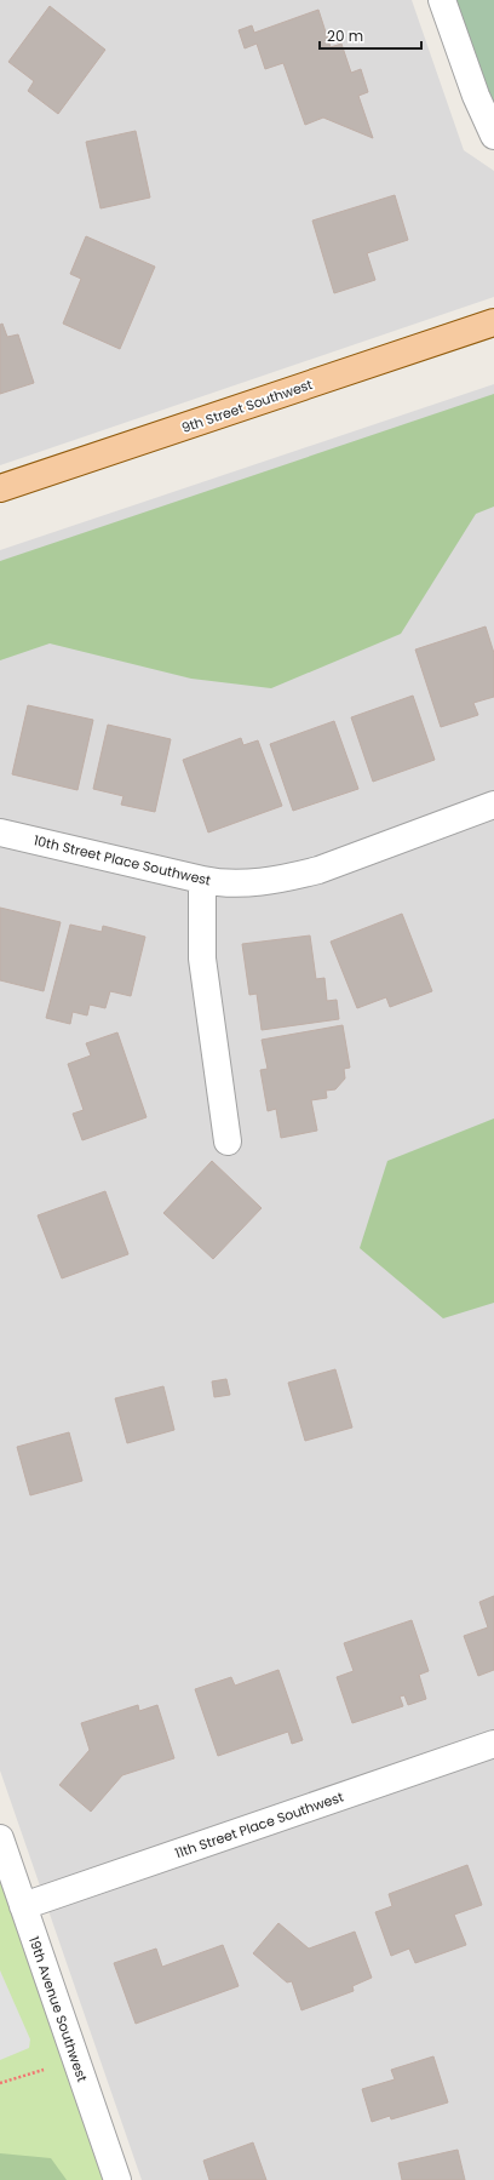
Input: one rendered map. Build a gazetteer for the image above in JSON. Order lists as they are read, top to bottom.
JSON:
{
  "streets": {
    "main road": ["9th Street Southwest"],
    "street": ["10th Street Place Southwest", "11th Street Place Southwest", "19th Avenue Southwest"]
  },
  "crossings": [
    ["11th Street Place Southwest", "19th Avenue Southwest"]
  ],
  "scale_bar": "20 m"
}
